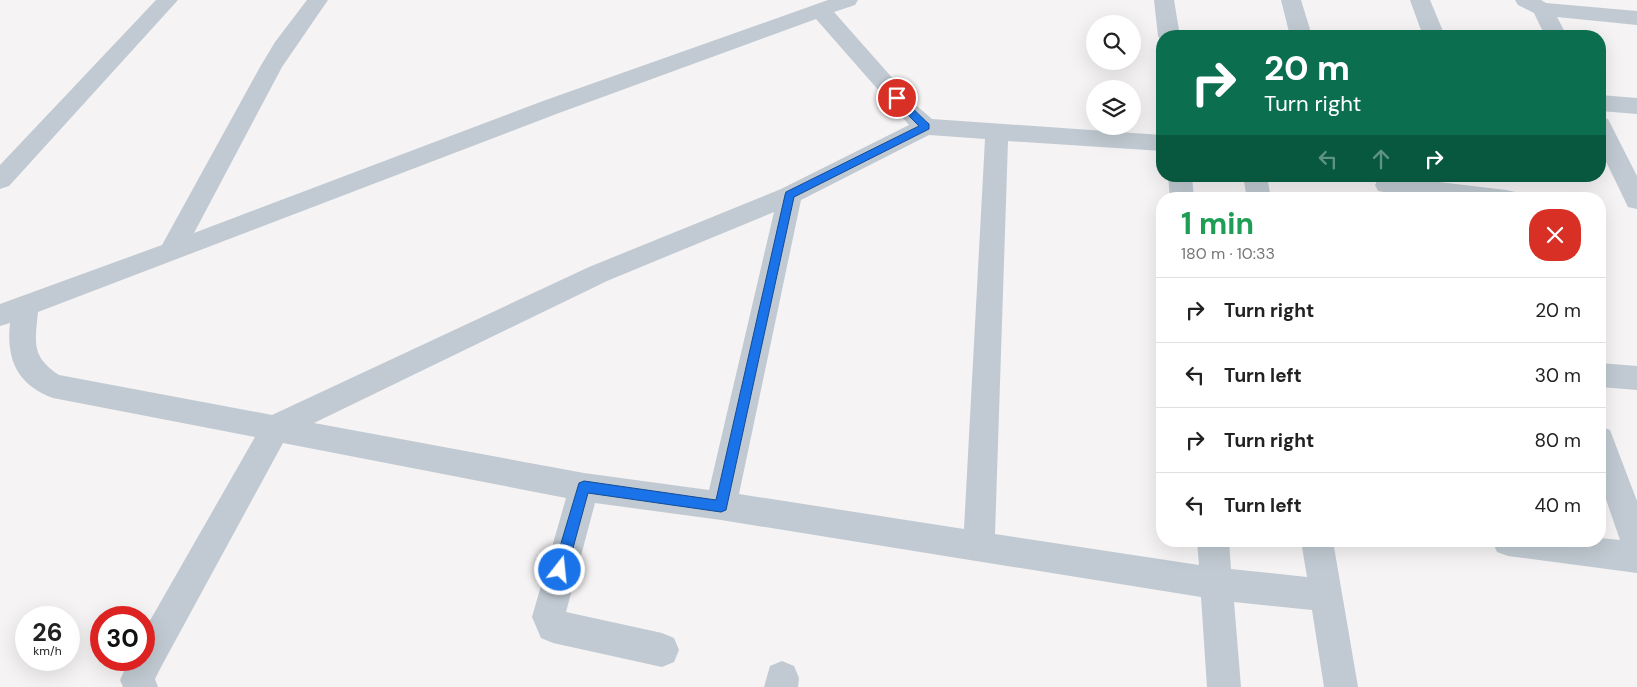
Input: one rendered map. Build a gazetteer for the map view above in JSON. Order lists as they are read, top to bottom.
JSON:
{
  "page": {
    "turn": ["20 m", "Turn right"],
    "heading": ["1 min", "180 m · 10:33"],
    "list": [
      {
        "name": "Turn right",
        "value": "20 m"
      },
      {
        "name": "Turn left",
        "value": "30 m"
      },
      {
        "name": "Turn right",
        "value": "80 m"
      },
      {
        "name": "Turn left",
        "value": "40 m"
      }
    ],
    "speed": "26 km/h",
    "limit": "30"
  }
}
